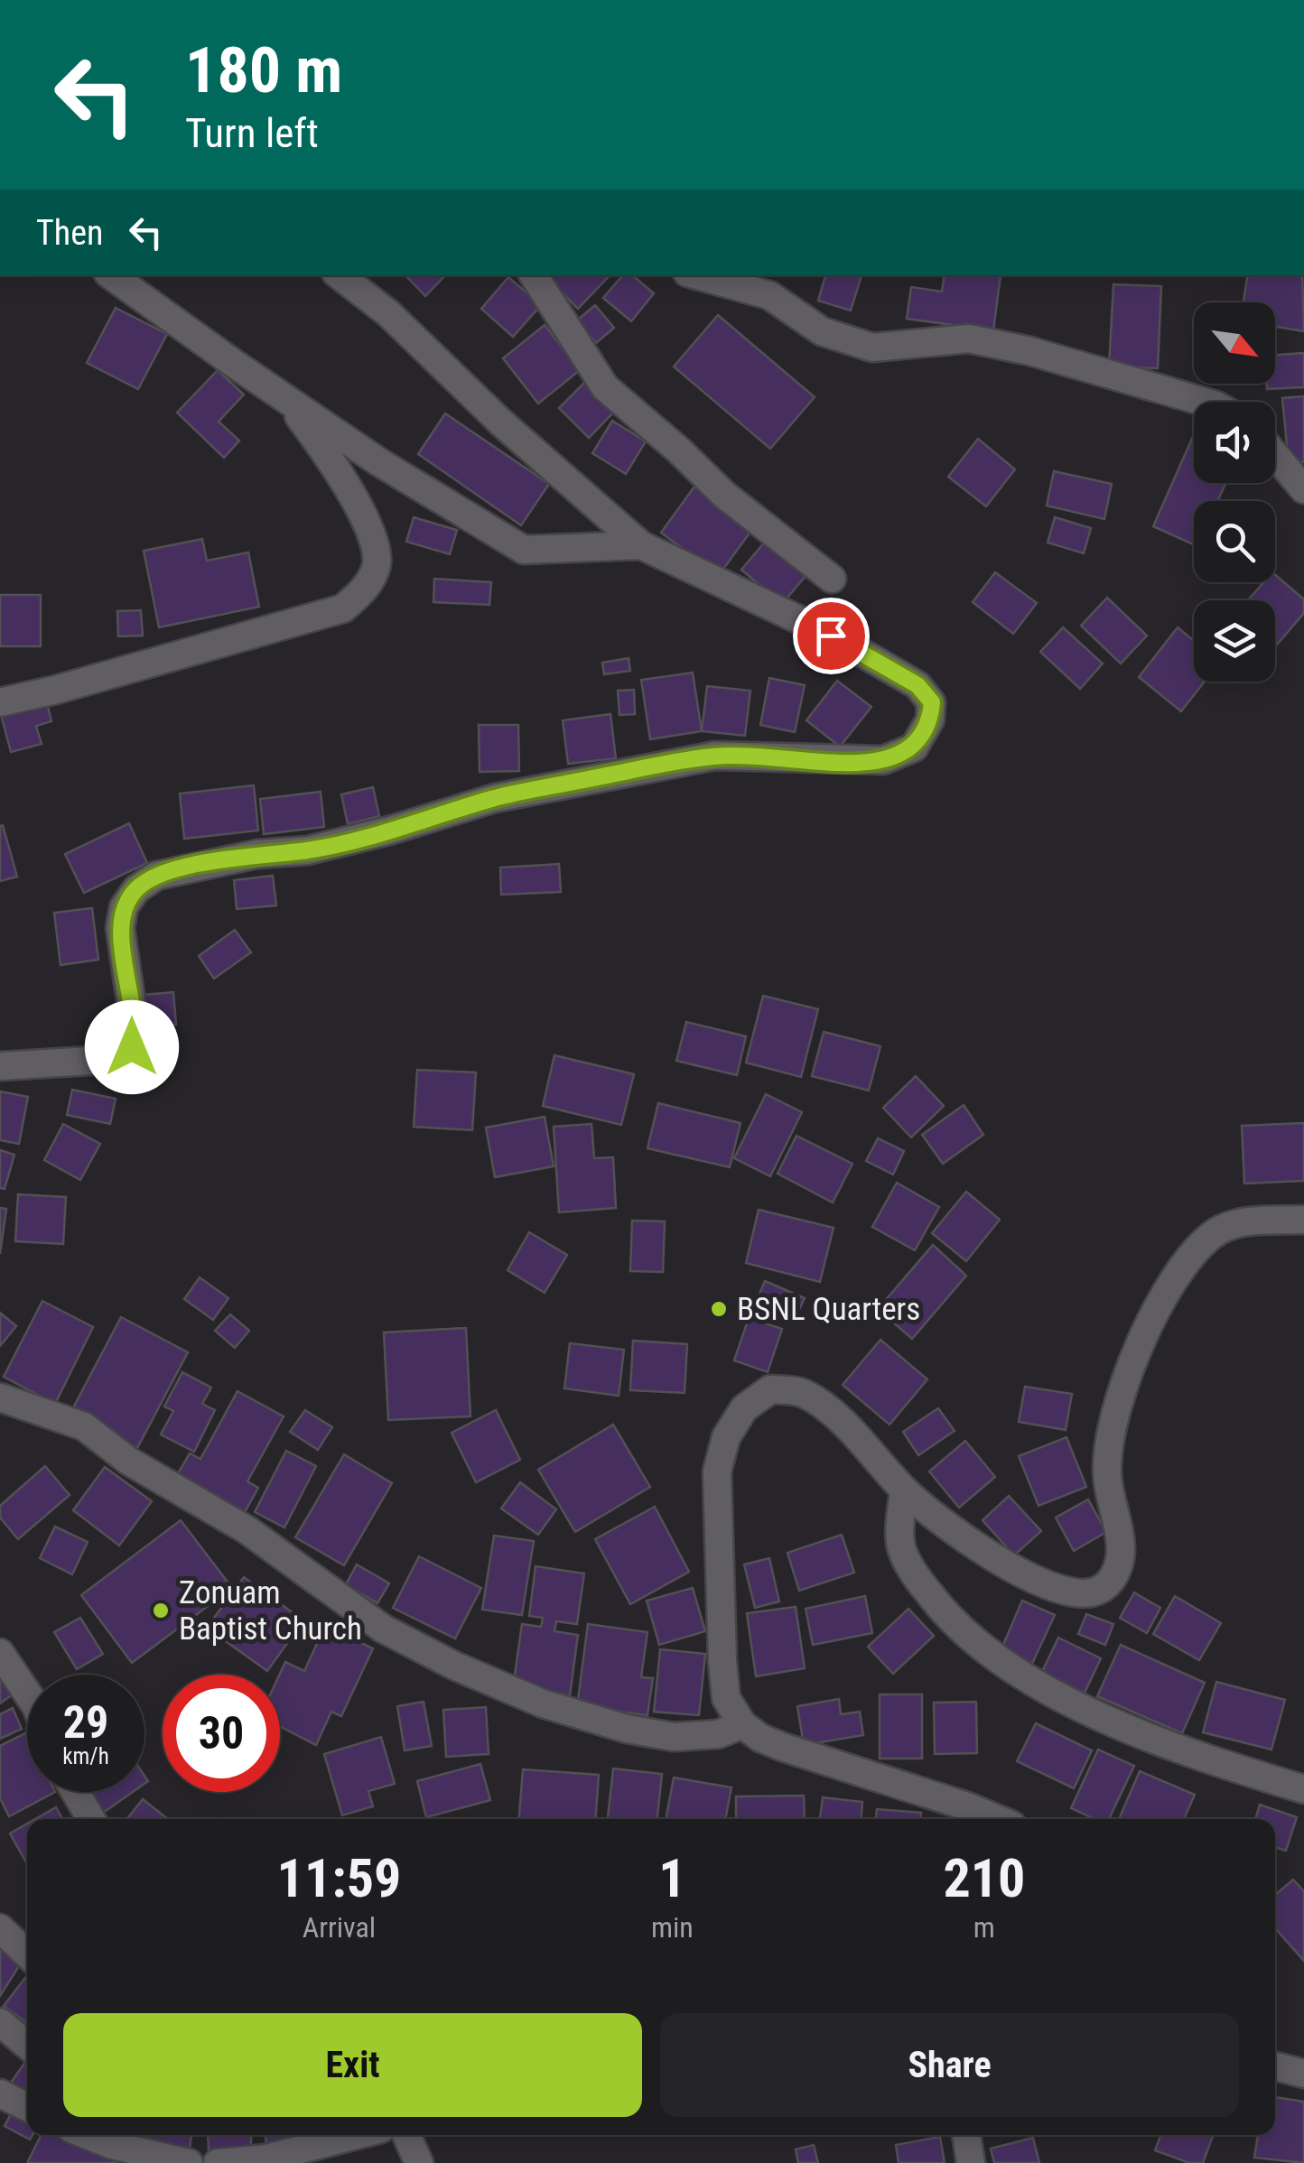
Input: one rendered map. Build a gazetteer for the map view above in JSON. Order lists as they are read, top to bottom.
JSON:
{
  "places": ["BSNL Quarters", "Zonuam Baptist Church"],
  "north": "bottom right",
  "page": {
    "turn": ["180 m", "Turn left"],
    "then": "Then",
    "speed": "29 km/h",
    "limit": "30",
    "eta": [
      "11:59",
      "Arrival",
      "1",
      "min",
      "210",
      "m"
    ],
    "buttons": ["Exit", "Share"]
  }
}
